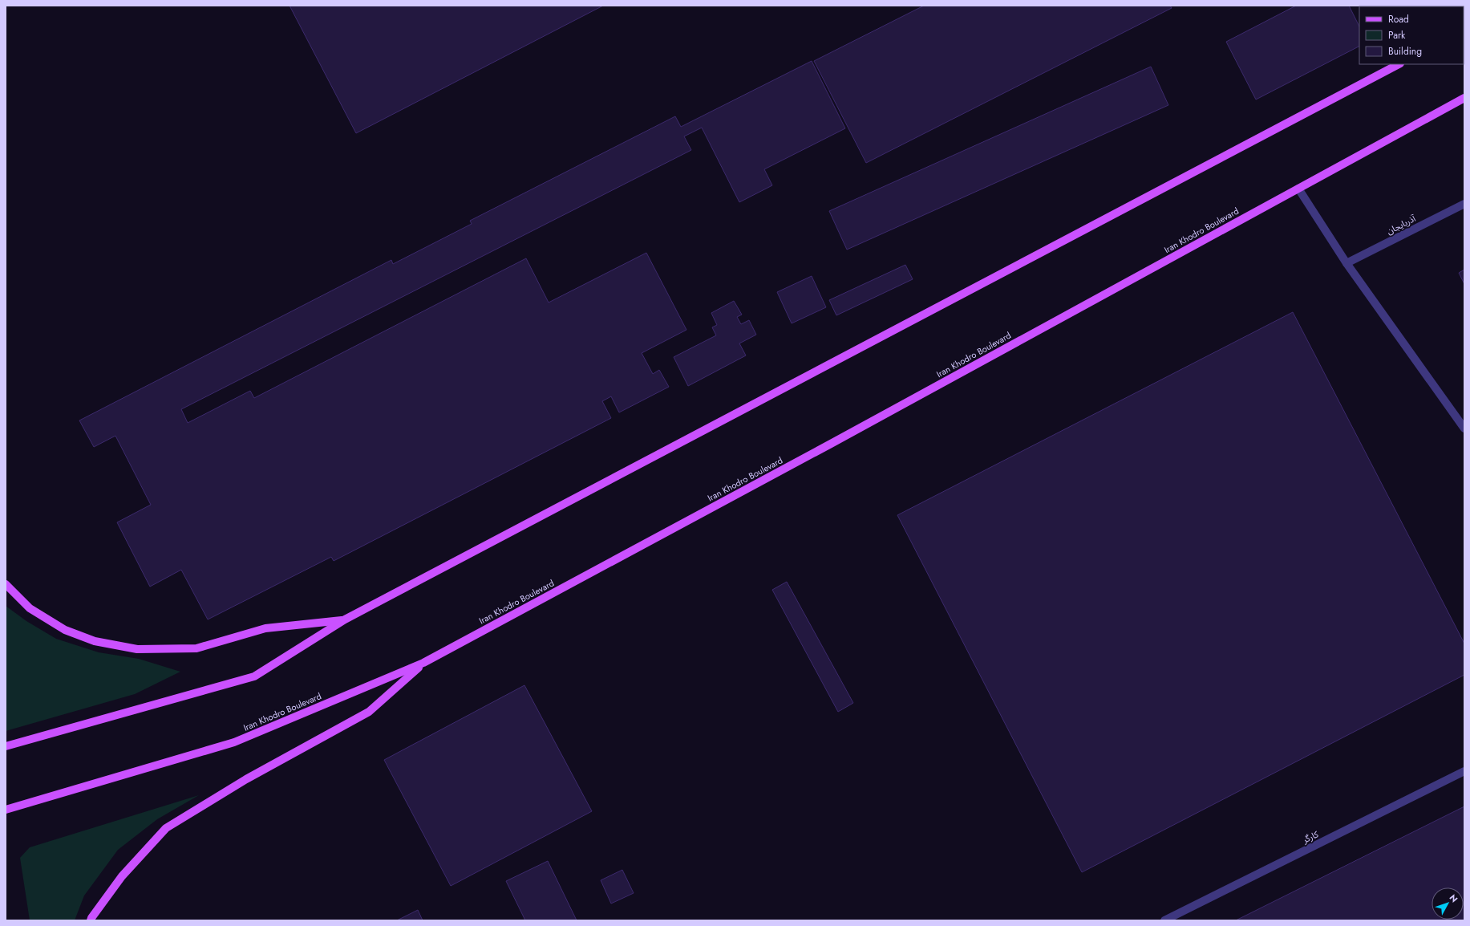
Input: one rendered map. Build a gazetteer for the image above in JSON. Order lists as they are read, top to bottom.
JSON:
{
  "streets": {
    "main road": ["Iran Khodro Boulevard"],
    "lane": ["آذربایجان", "کارگر"]
  },
  "legend": ["Road", "Park", "Building"],
  "north": "top right"
}
